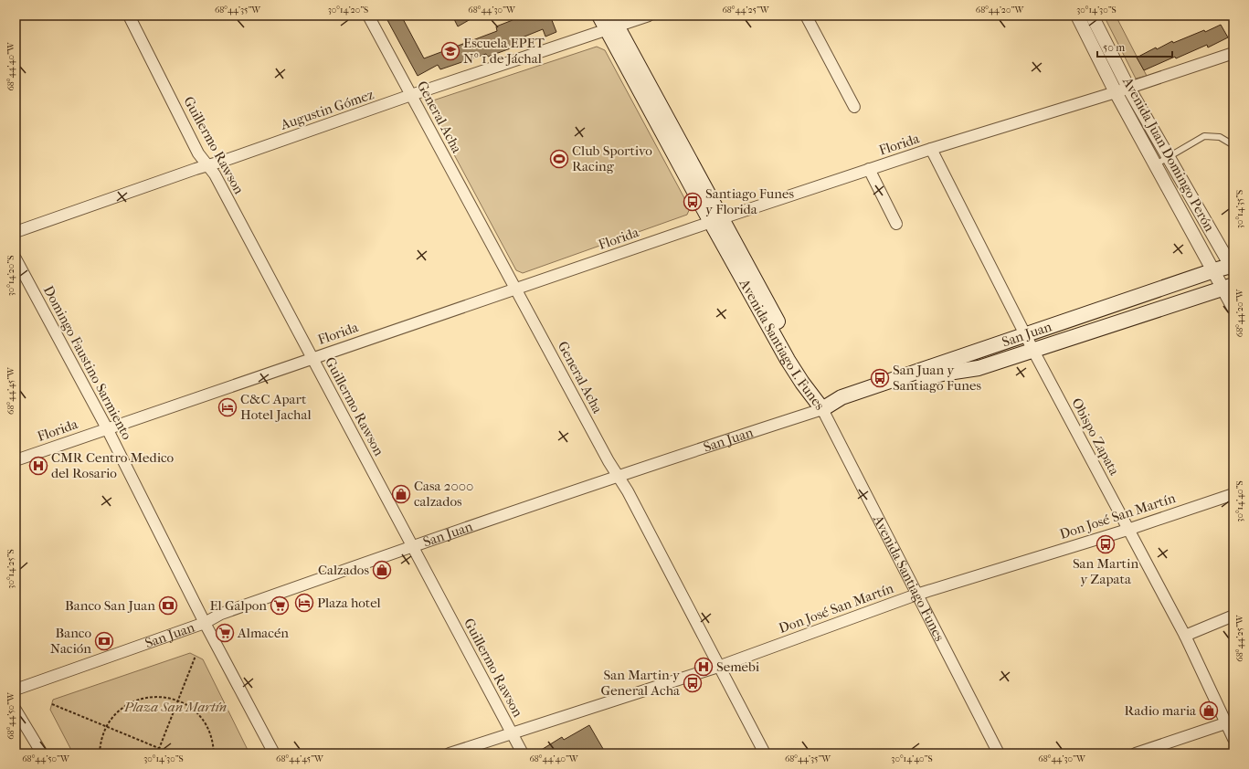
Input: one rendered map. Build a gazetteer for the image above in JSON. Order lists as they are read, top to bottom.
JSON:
{
  "streets": {
    "main road": ["Avenida Santiago I. Funes", "San Juan"],
    "street": [
      "Augustin Gómez",
      "General Acha",
      "Florida",
      "Guillermo Rawson",
      "Avenida Juan Domingo Perón",
      "Domingo Faustino Sarmiento",
      "Obispo Zapata",
      "Don José San Martín",
      "Avenida Santiago Funes"
    ]
  },
  "crossings": [
    ["Augustin Gómez", "General Acha"],
    ["Augustin Gómez", "Guillermo Rawson"],
    ["Augustin Gómez", "Avenida Santiago I. Funes"],
    ["General Acha", "Florida"],
    ["General Acha", "San Juan"],
    ["General Acha", "Don José San Martín"],
    ["Florida", "Guillermo Rawson"],
    ["Florida", "Avenida Juan Domingo Perón"],
    ["Florida", "Avenida Santiago I. Funes"],
    ["Florida", "Domingo Faustino Sarmiento"],
    ["Florida", "Obispo Zapata"],
    ["Guillermo Rawson", "San Juan"],
    ["Guillermo Rawson", "Don José San Martín"],
    ["Avenida Juan Domingo Perón", "San Juan"],
    ["Avenida Santiago I. Funes", "San Juan"],
    ["Avenida Santiago I. Funes", "Avenida Santiago Funes"],
    ["San Juan", "Domingo Faustino Sarmiento"],
    ["San Juan", "Obispo Zapata"],
    ["San Juan", "Avenida Santiago Funes"],
    ["Obispo Zapata", "Don José San Martín"],
    ["Don José San Martín", "Avenida Santiago Funes"]
  ],
  "parks": ["Plaza San Martín"],
  "places": {
    "school or university": ["Escuela EPET Nº 1 de Jáchal"],
    "sports": ["Club Sportivo Racing"],
    "bus stop": [
      "Santiago Funes y Florida",
      "San Juan y Santiago Funes",
      "San Martin y Zapata",
      "San Martin y General Acha"
    ],
    "hotel": ["C&C Apart Hotel Jachal", "Plaza hotel"],
    "hospital": ["CMR Centro Medico del Rosario", "Semebi"],
    "shop": ["Casa 2000 calzados", "Calzados", "Radio maria"],
    "bank": ["Banco San Juan", "Banco Nación"],
    "supermarket": ["El Galpon", "Almacén"]
  },
  "scale_bar": "50 m",
  "coordinates": [
    "68°44'35\"W",
    "30°14'20\"S",
    "68°44'30\"W",
    "68°44'25\"W",
    "68°44'20\"W",
    "30°14'30\"S",
    "68°44'40\"W",
    "30°14'35\"S",
    "68°44'45\"W",
    "30°14'40\"S",
    "30°14'25\"S",
    "68°44'50\"W"
  ]
}
